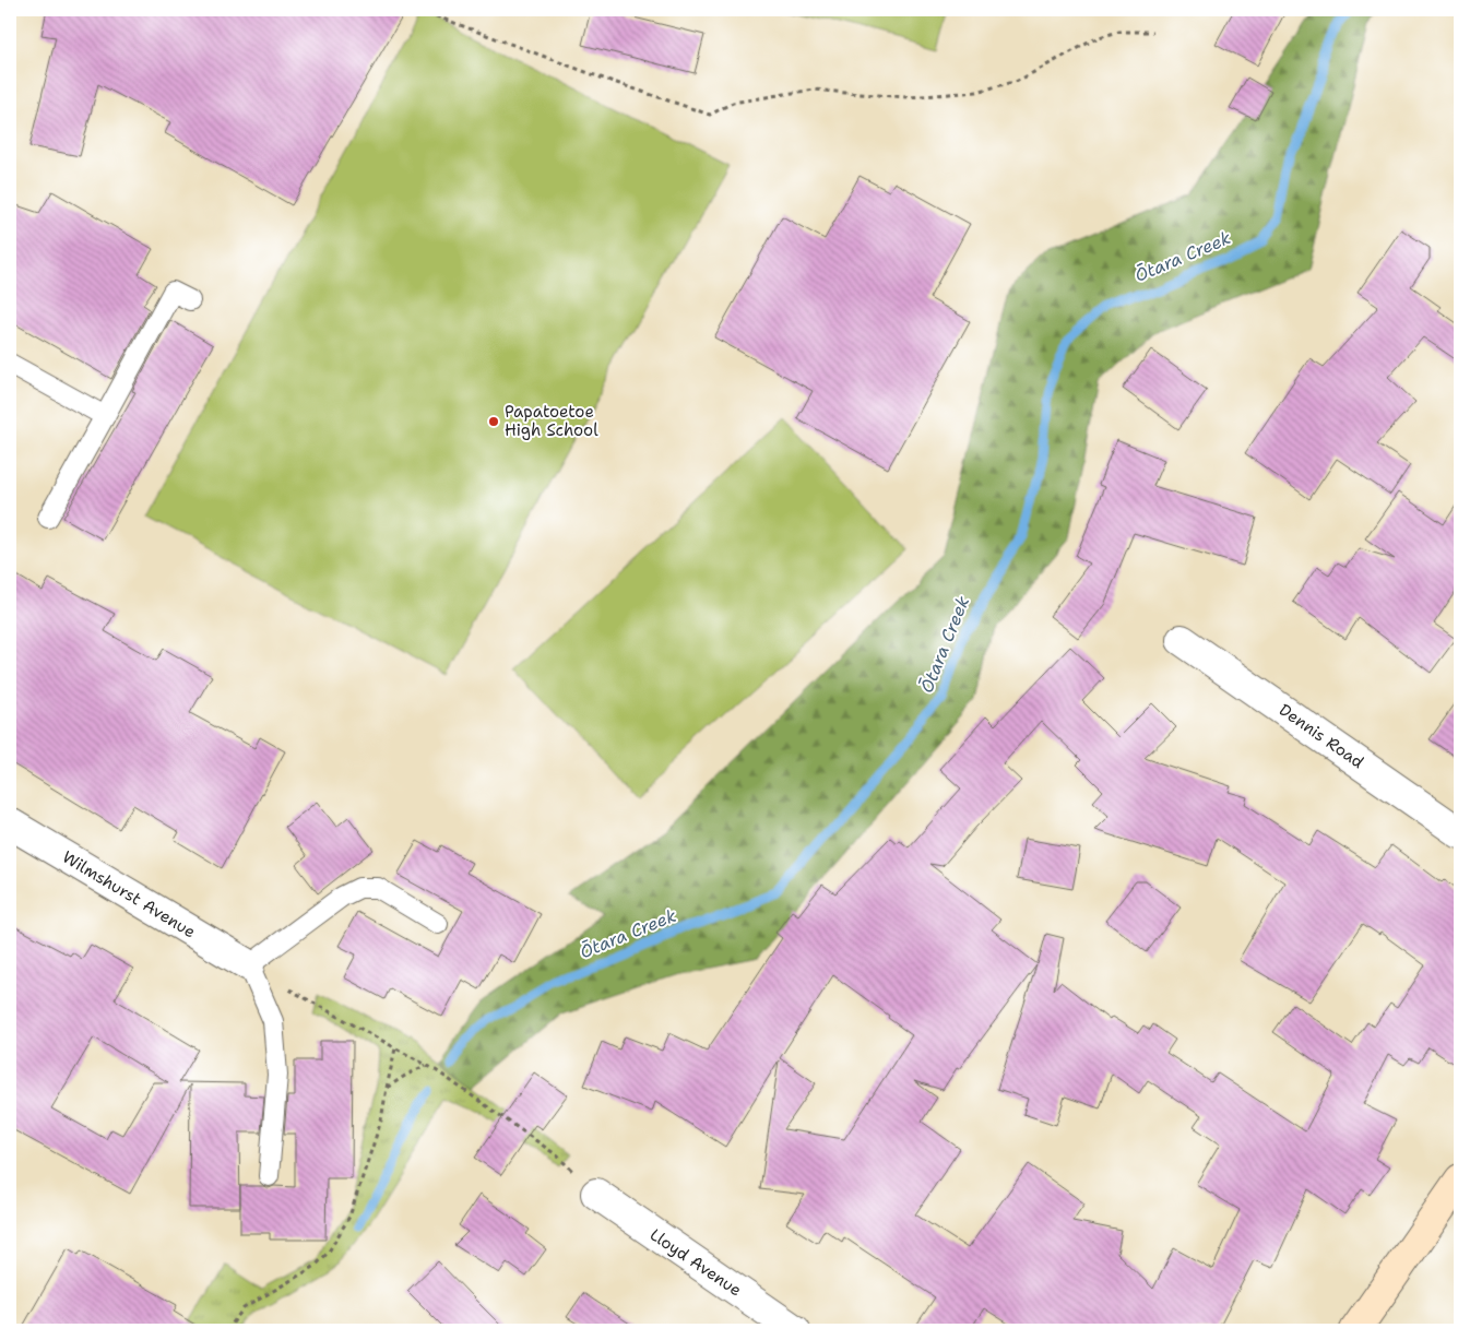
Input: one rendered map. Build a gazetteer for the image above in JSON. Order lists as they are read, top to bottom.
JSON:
{
  "streets": {
    "street": ["Dennis Road", "Wilmshurst Avenue", "Lloyd Avenue"]
  },
  "water": ["Ōtara Creek"],
  "places": ["Papatoetoe High School"]
}
